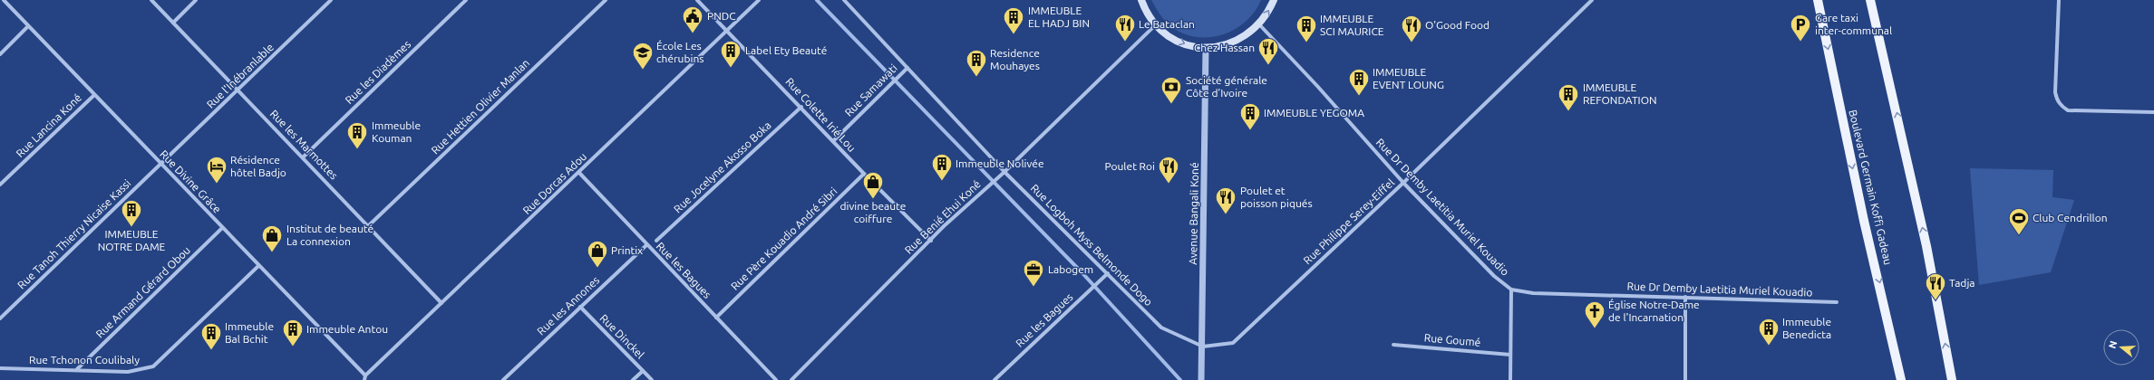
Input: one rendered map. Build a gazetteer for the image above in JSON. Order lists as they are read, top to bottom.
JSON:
{
  "streets": {
    "main road": ["Boulevard Germain Koffi Gadeau"],
    "street": [
      "Rue les Diadèmes",
      "Rue l'Inébranlable",
      "Rue Samawati",
      "Rue Hettien Olivier Manlan",
      "Rue Colette Irié Lou",
      "Rue Lancina Koné",
      "Rue les Marmottes",
      "Rue Jocelyne Akosso Boka",
      "Rue Divine Grâce",
      "Rue Dorcas Adou",
      "Rue Dr Demby Laetitia Muriel Kouadio",
      "Avenue Bangali Koné",
      "Rue Benié Ehui Koné",
      "Rue Philippe Serey-Eiffel",
      "Rue Tanoh Thierry Nicaise Kassi",
      "Rue Père Kouadio André Sibri",
      "Rue Logboh Myss Belmonde Dogo",
      "Rue les Bagues",
      "Rue Armand Gérard Obou",
      "Rue les Annones",
      "Rue Dinckel",
      "Rue Goumé",
      "Rue Tchonon Coulibaly"
    ]
  },
  "crossings": [
    ["Rue les Diadèmes", "Rue les Marmottes"],
    ["Rue l'Inébranlable", "Rue les Marmottes"],
    ["Rue l'Inébranlable", "Rue Divine Grâce"],
    ["Rue l'Inébranlable", "Rue Tanoh Thierry Nicaise Kassi"],
    ["Rue Samawati", "Rue Colette Irié Lou"],
    ["Rue Samawati", "Rue Logboh Myss Belmonde Dogo"],
    ["Rue Hettien Olivier Manlan", "Rue les Marmottes"],
    ["Rue Colette Irié Lou", "Rue Jocelyne Akosso Boka"],
    ["Rue Colette Irié Lou", "Rue Dorcas Adou"],
    ["Rue Colette Irié Lou", "Rue Benié Ehui Koné"],
    ["Rue Colette Irié Lou", "Rue Père Kouadio André Sibri"],
    ["Rue Lancina Koné", "Rue Divine Grâce"],
    ["Rue les Marmottes", "Rue Dorcas Adou"],
    ["Rue Divine Grâce", "Rue Dorcas Adou"],
    ["Rue Divine Grâce", "Rue Tanoh Thierry Nicaise Kassi"],
    ["Rue Divine Grâce", "Rue Armand Gérard Obou"],
    ["Rue Divine Grâce", "Rue Tchonon Coulibaly"],
    ["Rue Dorcas Adou", "Rue les Bagues"],
    ["Rue Dr Demby Laetitia Muriel Kouadio", "Rue Philippe Serey-Eiffel"],
    ["Avenue Bangali Koné", "Rue Philippe Serey-Eiffel"],
    ["Avenue Bangali Koné", "Rue Logboh Myss Belmonde Dogo"],
    ["Rue Benié Ehui Koné", "Rue Logboh Myss Belmonde Dogo"],
    ["Rue Philippe Serey-Eiffel", "Rue Logboh Myss Belmonde Dogo"],
    ["Rue Père Kouadio André Sibri", "Rue les Bagues"],
    ["Rue Logboh Myss Belmonde Dogo", "Rue les Bagues"],
    ["Rue les Bagues", "Rue les Annones"],
    ["Rue Armand Gérard Obou", "Rue Tchonon Coulibaly"],
    ["Rue les Annones", "Rue Dinckel"]
  ],
  "places": {
    "public building": ["PNDC"],
    "building": [
      "IMMEUBLE EL HADJ BIN",
      "IMMEUBLE SCI MAURICE",
      "Label Ety Beauté",
      "Residence Mouhayes",
      "IMMEUBLE EVENT LOUNG",
      "IMMEUBLE REFONDATION",
      "IMMEUBLE YEGOMA",
      "Immeuble Kouman",
      "Immeuble Nolivée",
      "IMMEUBLE NOTRE DAME",
      "Immeuble Benedicta",
      "Immeuble Antou",
      "Immeuble Bal Bchit"
    ],
    "restaurant": [
      "Le Bataclan",
      "O'Good Food",
      "Chez Hassan",
      "Poulet Roi",
      "Poulet et poisson piqués",
      "Tadja"
    ],
    "parking": ["Gare taxi inter-communal"],
    "school or university": ["École Les chérubins"],
    "bank": ["Société générale Côte d’Ivoire"],
    "hotel": ["Résidence hôtel Badjo"],
    "shop": ["divine beaute coiffure", "Institut de beauté La connexion", "Printix"],
    "sports": ["Club Cendrillon"],
    "office": ["Labogem"],
    "church": ["Église Notre-Dame de l'Incarnation"]
  },
  "north": "left"
}
